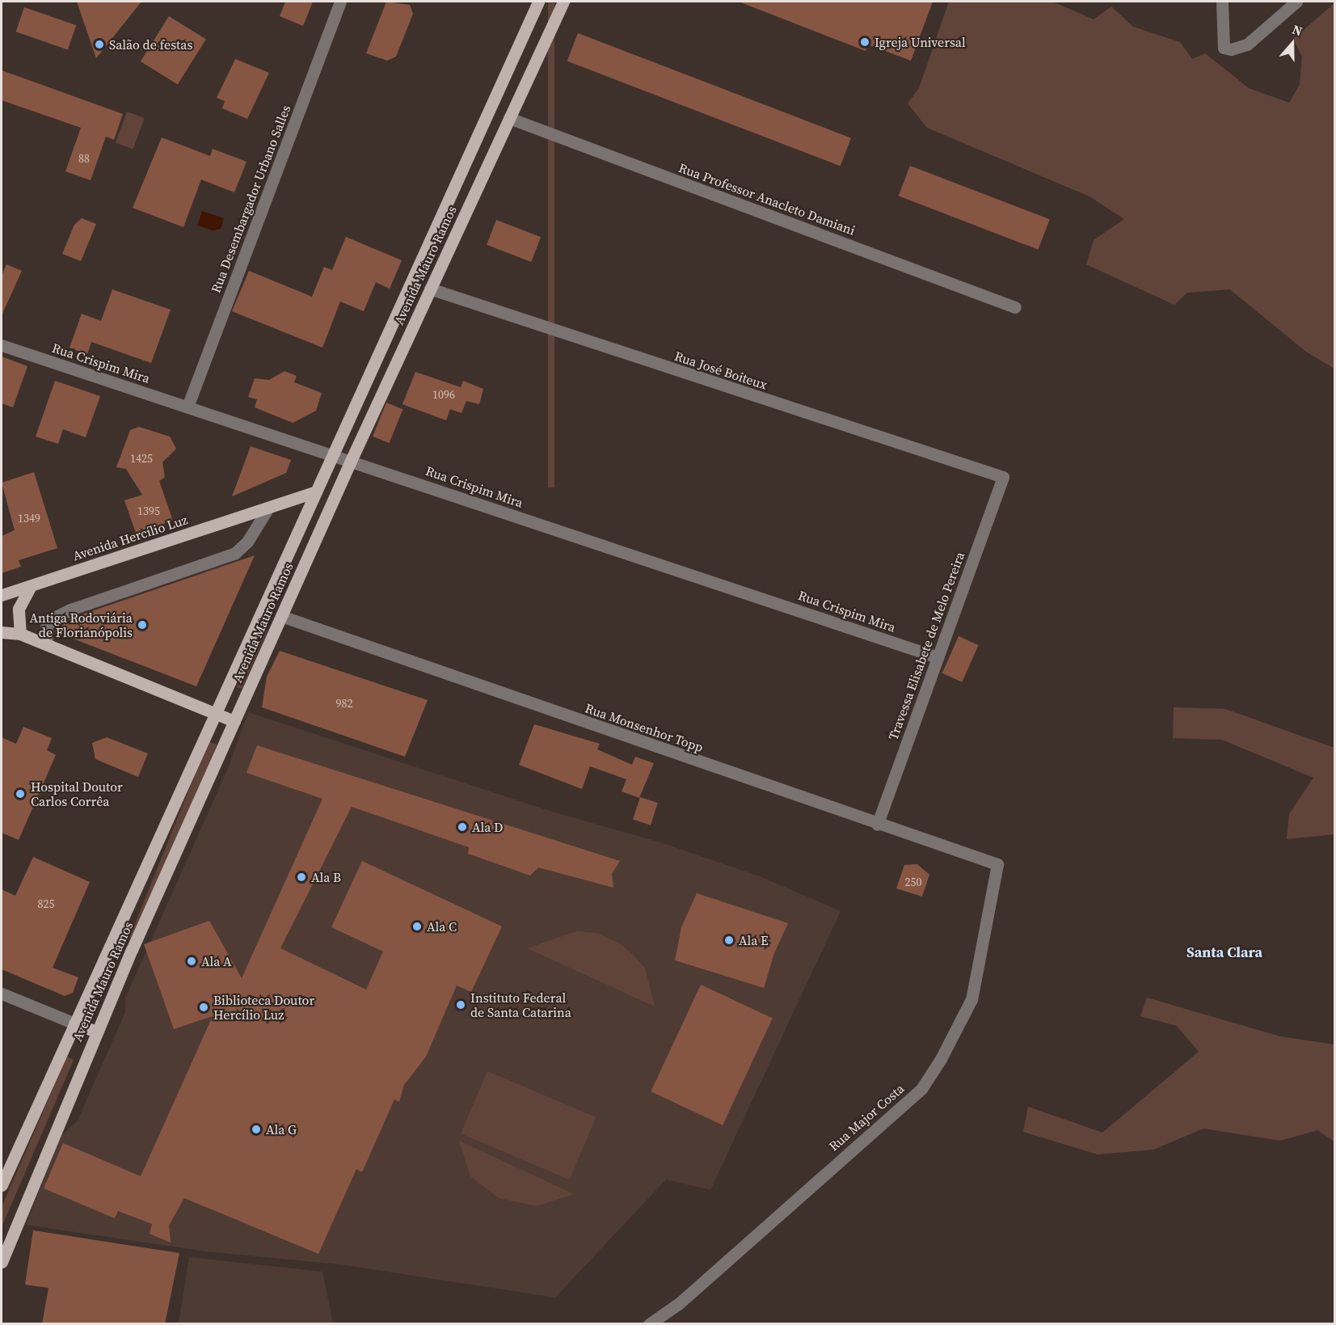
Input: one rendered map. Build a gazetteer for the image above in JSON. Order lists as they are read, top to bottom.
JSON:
{
  "streets": {
    "main road": ["Avenida Mauro Ramos", "Avenida Hercílio Luz"],
    "street": [
      "Rua Desembargador Urbano Salles",
      "Rua Professor Anacleto Damiani",
      "Rua Crispim Mira",
      "Rua José Boiteux",
      "Travessa Elisabete de Melo Pereira",
      "Rua Monsenhor Topp",
      "Rua Major Costa"
    ]
  },
  "crossings": [
    ["Rua Desembargador Urbano Salles", "Rua Crispim Mira"],
    ["Rua Professor Anacleto Damiani", "Avenida Mauro Ramos"],
    ["Avenida Mauro Ramos", "Rua Crispim Mira"],
    ["Avenida Mauro Ramos", "Rua José Boiteux"],
    ["Avenida Mauro Ramos", "Avenida Hercílio Luz"],
    ["Avenida Mauro Ramos", "Rua Monsenhor Topp"],
    ["Rua Crispim Mira", "Travessa Elisabete de Melo Pereira"],
    ["Rua José Boiteux", "Travessa Elisabete de Melo Pereira"],
    ["Travessa Elisabete de Melo Pereira", "Rua Monsenhor Topp"],
    ["Rua Monsenhor Topp", "Rua Major Costa"]
  ],
  "districts": ["Santa Clara"],
  "places": [
    "Igreja Universal",
    "Salão de festas",
    "Antiga Rodoviária de Florianópolis",
    "Hospital Doutor Carlos Corrêa",
    "Ala D",
    "Ala B",
    "Ala C",
    "Ala E",
    "Ala A",
    "Instituto Federal de Santa Catarina",
    "Biblioteca Doutor Hercílio Luz",
    "Ala G"
  ],
  "house_numbers": [
    "88",
    "1096",
    "1425",
    "1395",
    "1349",
    "982",
    "250",
    "825"
  ],
  "north": "top"
}
